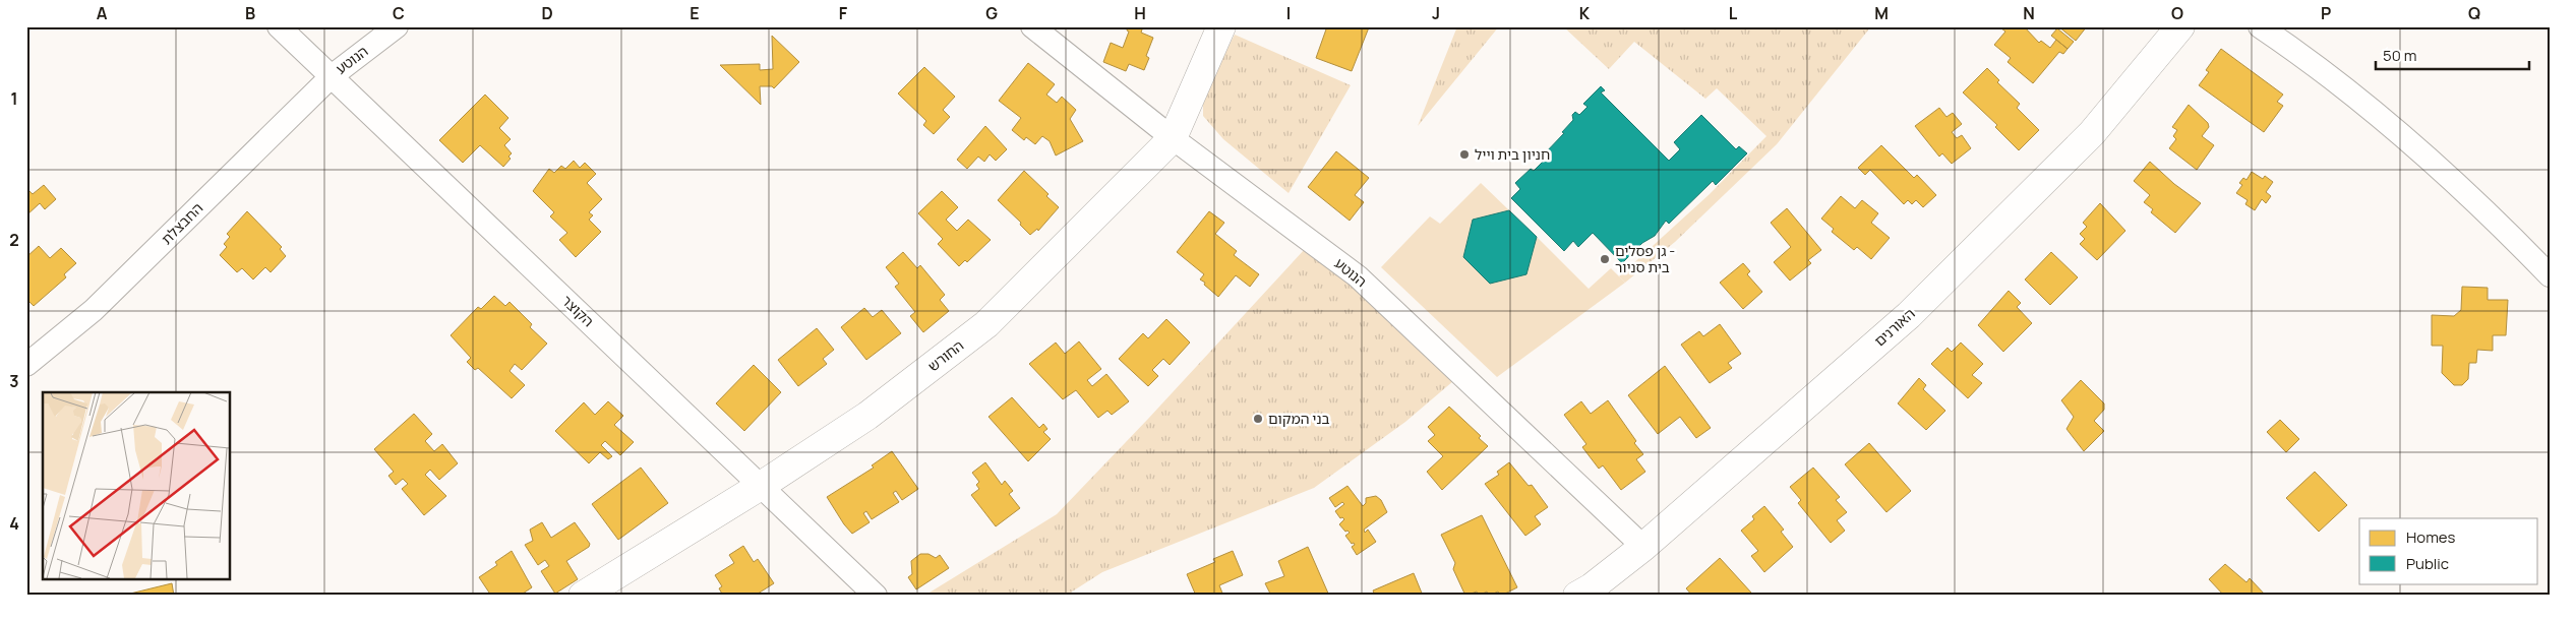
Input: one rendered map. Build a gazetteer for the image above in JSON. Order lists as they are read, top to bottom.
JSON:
{
  "streets": {
    "street": [
      "הנוטע",
      "החבצלת",
      "הקוצר",
      "האורנים",
      "החורש"
    ]
  },
  "crossings": [
    ["הנוטע", "החבצלת"],
    ["הנוטע", "הקוצר"],
    ["הנוטע", "האורנים"],
    ["הנוטע", "החורש"],
    ["החבצלת", "הקוצר"],
    ["הקוצר", "החורש"]
  ],
  "places": ["חניון בית וייל", "גן פסלים - בית סניור", "בני המקום"],
  "legend": ["Homes", "Public"],
  "scale_bar": "50 m",
  "grid": {
    "columns": [
      "A",
      "B",
      "C",
      "D",
      "E",
      "F",
      "G",
      "H",
      "I",
      "J",
      "K",
      "L",
      "M",
      "N",
      "O",
      "P",
      "Q"
    ],
    "rows": [
      "1",
      "2",
      "3",
      "4"
    ]
  }
}
